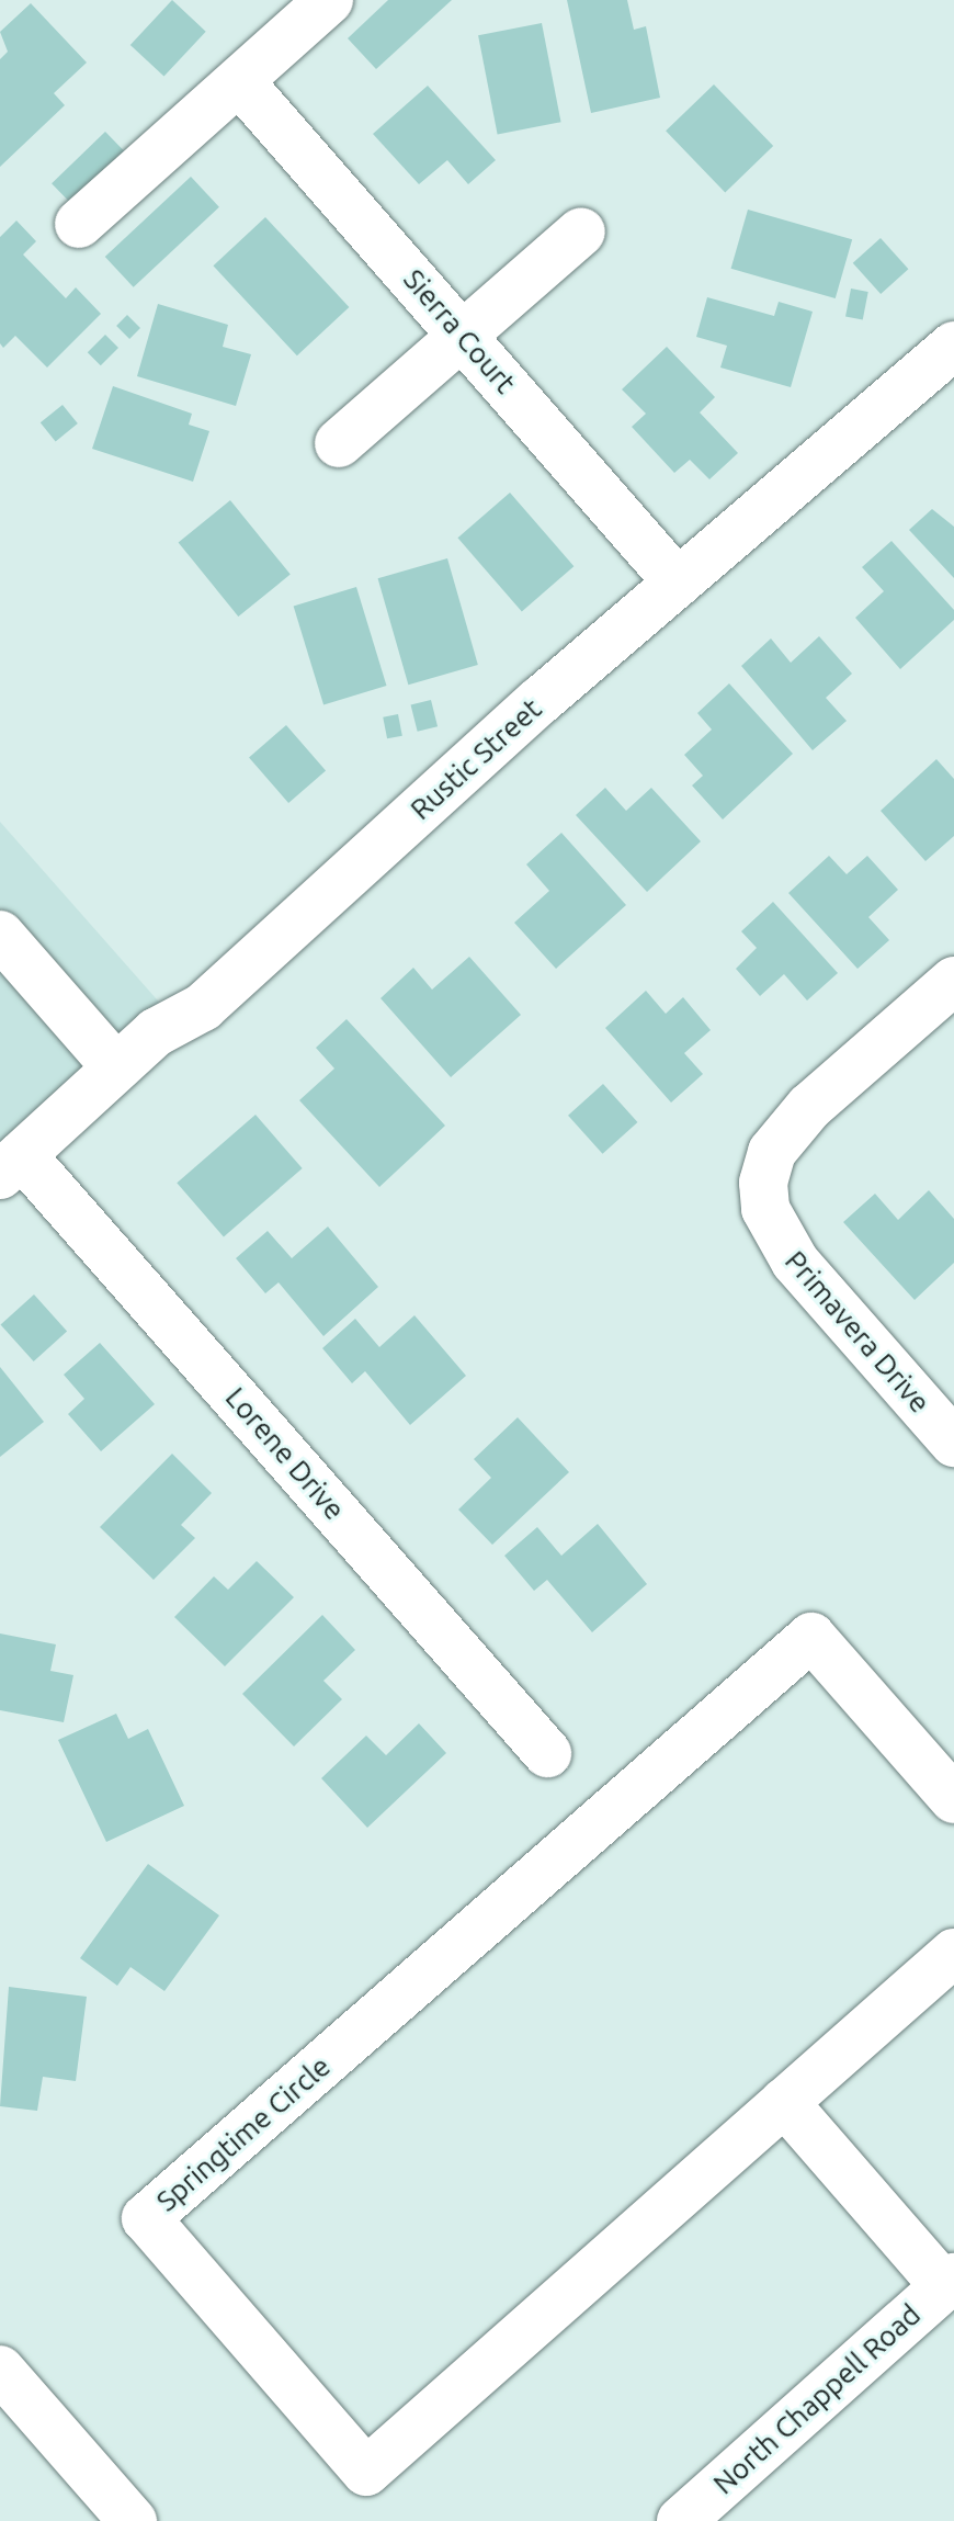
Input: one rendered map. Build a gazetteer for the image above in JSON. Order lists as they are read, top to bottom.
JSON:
{
  "streets": {
    "street": [
      "Sierra Court",
      "Rustic Street",
      "Primavera Drive",
      "Lorene Drive",
      "Springtime Circle",
      "North Chappell Road"
    ]
  },
  "crossings": [
    ["Sierra Court", "Rustic Street"],
    ["Rustic Street", "Lorene Drive"]
  ]
}
